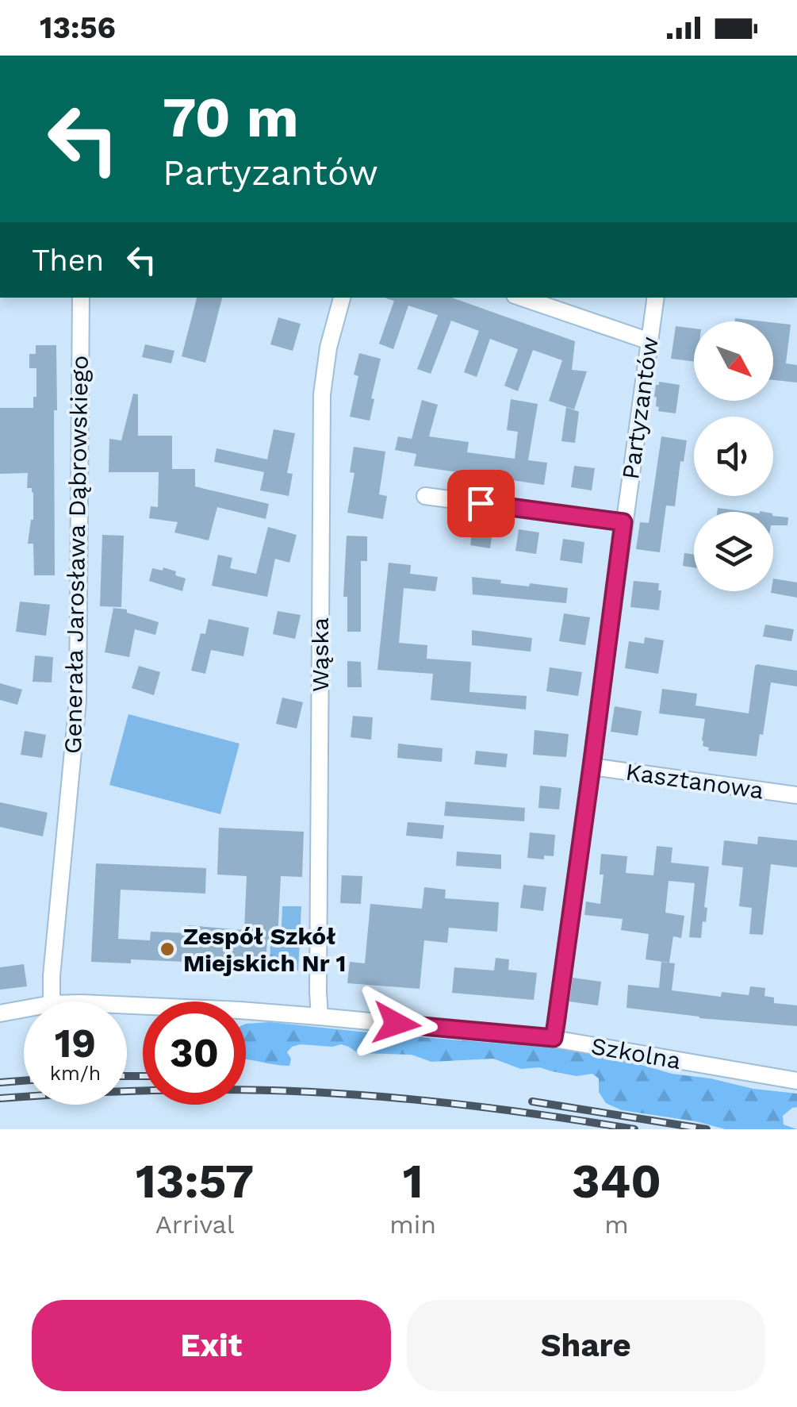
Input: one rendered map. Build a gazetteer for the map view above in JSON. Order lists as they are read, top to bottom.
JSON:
{
  "streets": {
    "street": [
      "Partyzantów",
      "Generała Jarosława Dąbrowskiego",
      "Wąska",
      "Kasztanowa",
      "Szkolna"
    ]
  },
  "crossings": [
    ["Partyzantów", "Kasztanowa"],
    ["Partyzantów", "Szkolna"],
    ["Wąska", "Szkolna"]
  ],
  "places": ["Zespół Szkół Miejskich Nr 1"],
  "north": "bottom right",
  "page": {
    "status": "13:56",
    "turn": ["70 m", "Partyzantów"],
    "then": "Then",
    "speed": "19 km/h",
    "limit": "30",
    "eta": [
      "13:57",
      "Arrival",
      "1",
      "min",
      "340",
      "m"
    ],
    "buttons": ["Exit", "Share"]
  }
}
